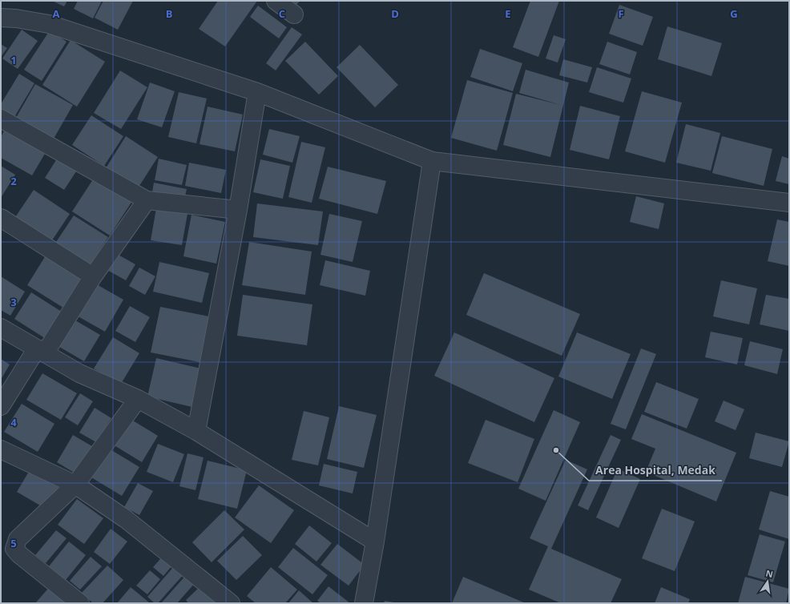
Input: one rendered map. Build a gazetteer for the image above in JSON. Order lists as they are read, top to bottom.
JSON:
{
  "places": ["Area Hospital, Medak"],
  "north": "top",
  "grid": {
    "columns": [
      "A",
      "B",
      "C",
      "D",
      "E",
      "F",
      "G"
    ],
    "rows": [
      "1",
      "2",
      "3",
      "4",
      "5"
    ]
  }
}
